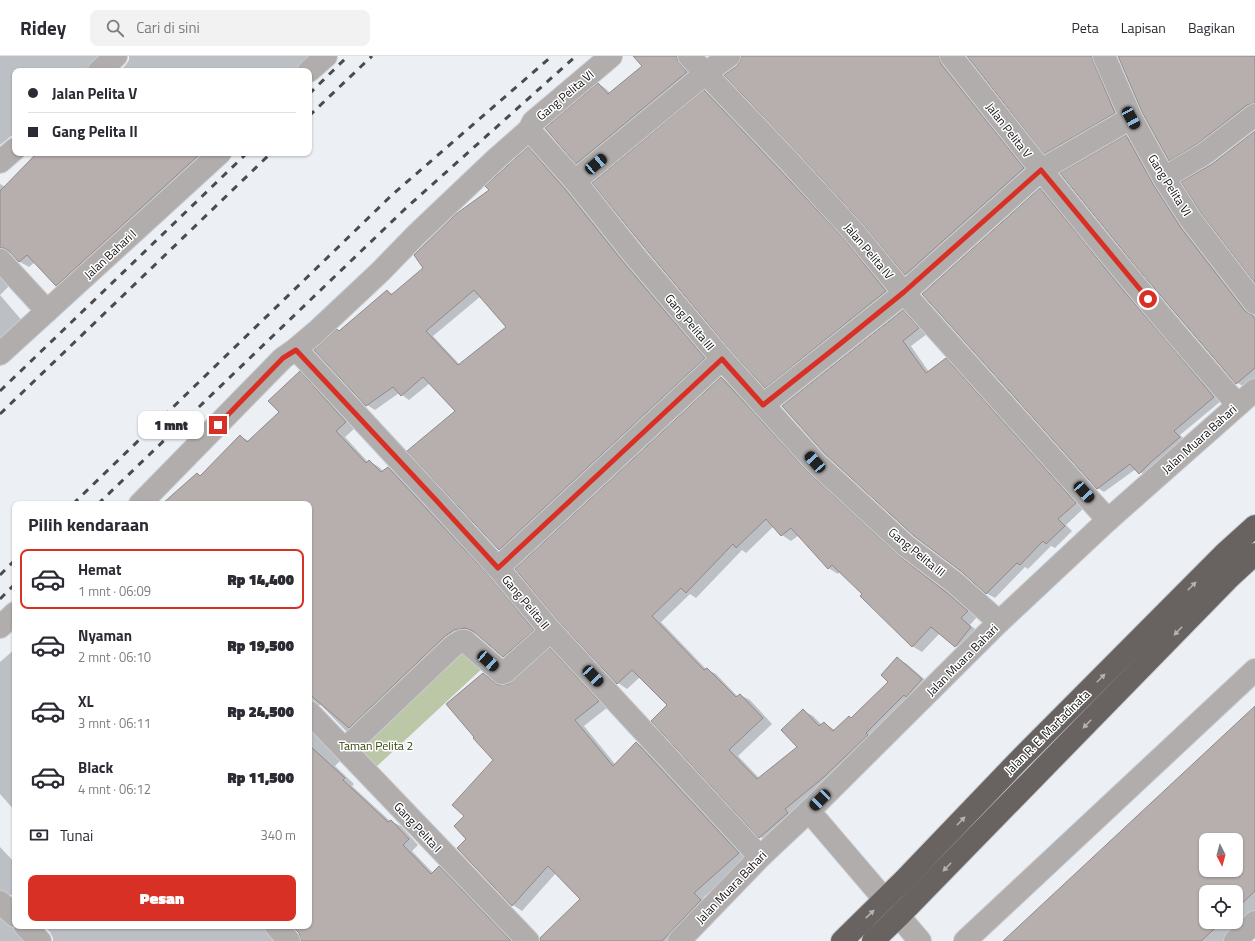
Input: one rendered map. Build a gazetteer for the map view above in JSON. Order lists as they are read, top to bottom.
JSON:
{
  "streets": {
    "highway": ["Jalan R. E. Martadinata"],
    "street": [
      "Gang Pelita VI",
      "Jalan Pelita V",
      "Jalan Pelita IV",
      "Jalan Bahari I",
      "Gang Pelita III",
      "Jalan Muara Bahari",
      "Gang Pelita II",
      "Gang Pelita I"
    ]
  },
  "crossings": [
    ["Gang Pelita VI", "Gang Pelita III"],
    ["Gang Pelita VI", "Gang Pelita II"],
    ["Jalan Pelita V", "Jalan Muara Bahari"],
    ["Jalan Pelita IV", "Jalan Muara Bahari"],
    ["Gang Pelita III", "Jalan Muara Bahari"],
    ["Jalan Muara Bahari", "Gang Pelita II"]
  ],
  "parks": ["Taman Pelita 2"],
  "north": "bottom",
  "page": {
    "header": "Ridey",
    "search": "Cari di sini",
    "nav": ["Peta", "Lapisan", "Bagikan"],
    "banner": ["Jalan Pelita V", "Gang Pelita II"],
    "bubble": "1 mnt",
    "heading": "Pilih kendaraan",
    "list": [
      {
        "name": "Hemat",
        "note": "1 mnt · 06:09",
        "value": "Rp 14,400"
      },
      {
        "name": "Nyaman",
        "note": "2 mnt · 06:10",
        "value": "Rp 19,500"
      },
      {
        "name": "XL",
        "note": "3 mnt · 06:11",
        "value": "Rp 24,500"
      },
      {
        "name": "Black",
        "note": "4 mnt · 06:12",
        "value": "Rp 11,500"
      }
    ],
    "pay": ["Tunai", "340 m"],
    "buttons": "Pesan"
  }
}
